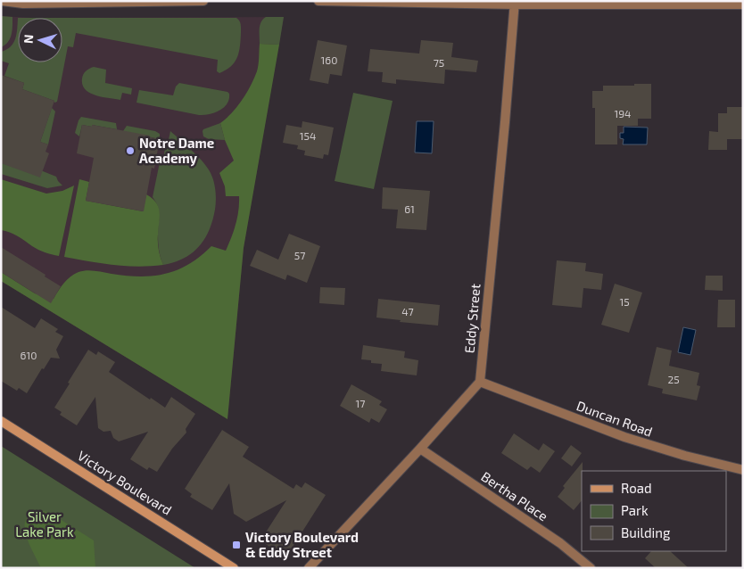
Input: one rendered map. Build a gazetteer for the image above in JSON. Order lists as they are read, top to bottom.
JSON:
{
  "streets": {
    "main road": ["Victory Boulevard"],
    "street": ["Eddy Street", "Duncan Road", "Bertha Place"]
  },
  "crossings": [
    ["Eddy Street", "Duncan Road"]
  ],
  "parks": ["Silver Lake Park"],
  "places": {
    "other": ["Notre Dame Academy"],
    "transit": ["Victory Boulevard & Eddy Street"]
  },
  "house_numbers": [
    "160",
    "75",
    "194",
    "154",
    "61",
    "57",
    "15",
    "47",
    "610",
    "25",
    "17"
  ],
  "legend": ["Road", "Park", "Building"],
  "north": "left"
}
